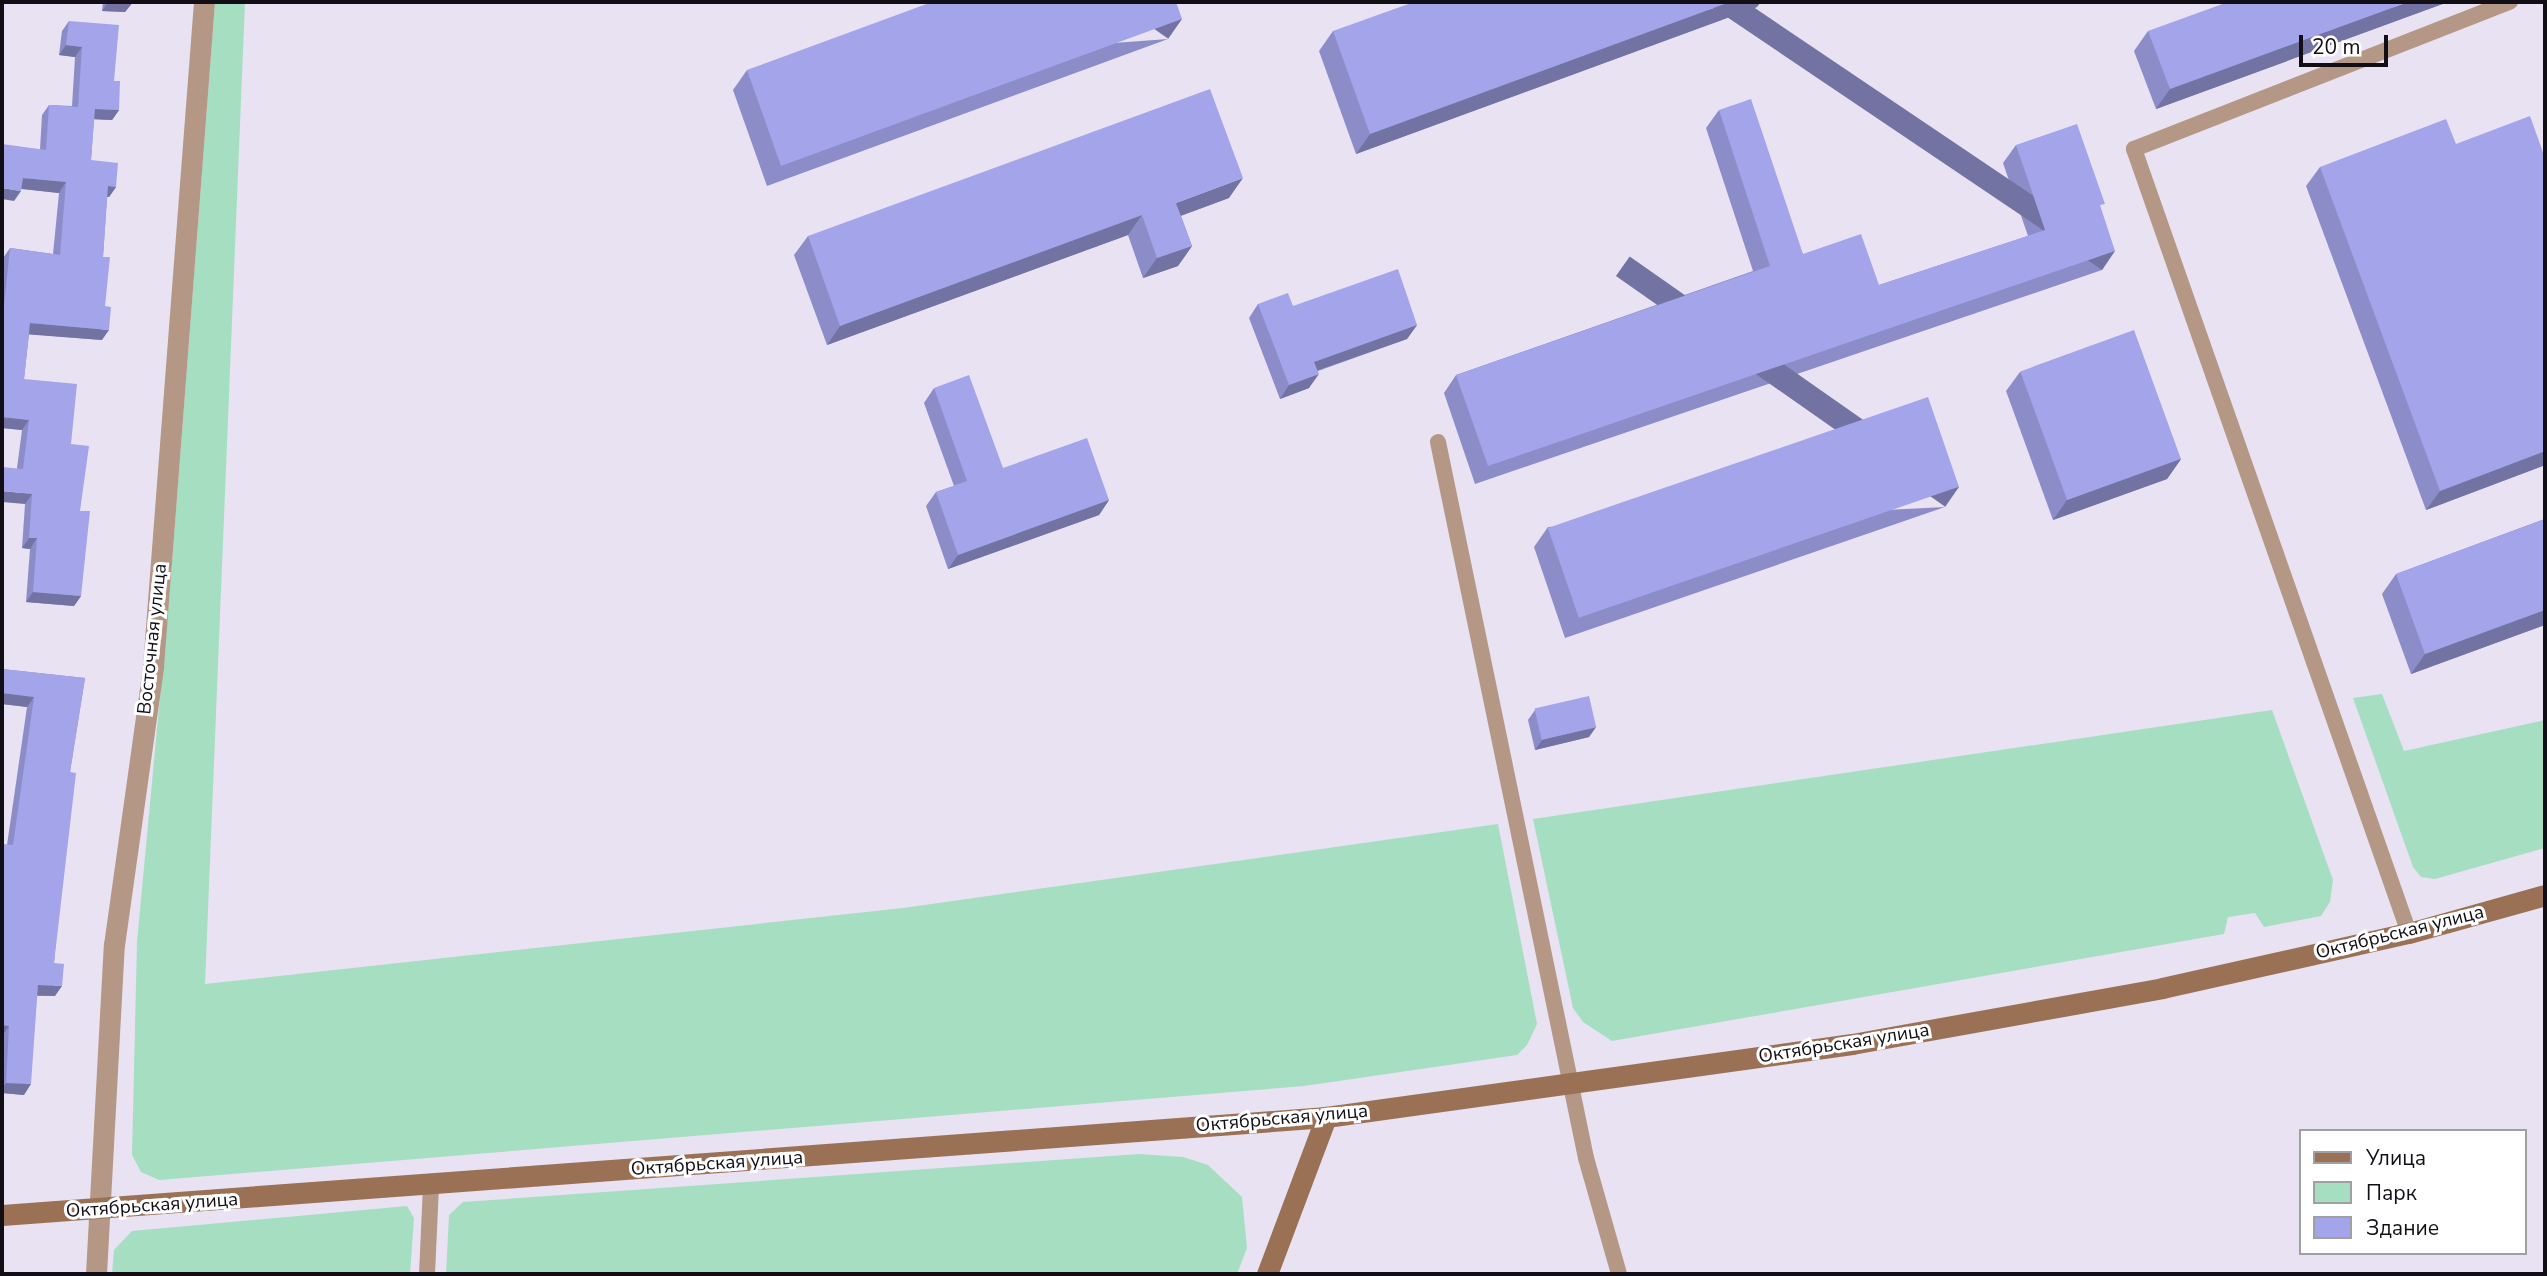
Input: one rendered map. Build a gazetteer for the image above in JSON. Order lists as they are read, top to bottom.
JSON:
{
  "streets": {
    "street": ["Восточная улица", "Октябрьская улица"]
  },
  "crossings": [
    ["Восточная улица", "Октябрьская улица"]
  ],
  "legend": ["Улица", "Парк", "Здание"],
  "scale_bar": "20 m"
}
